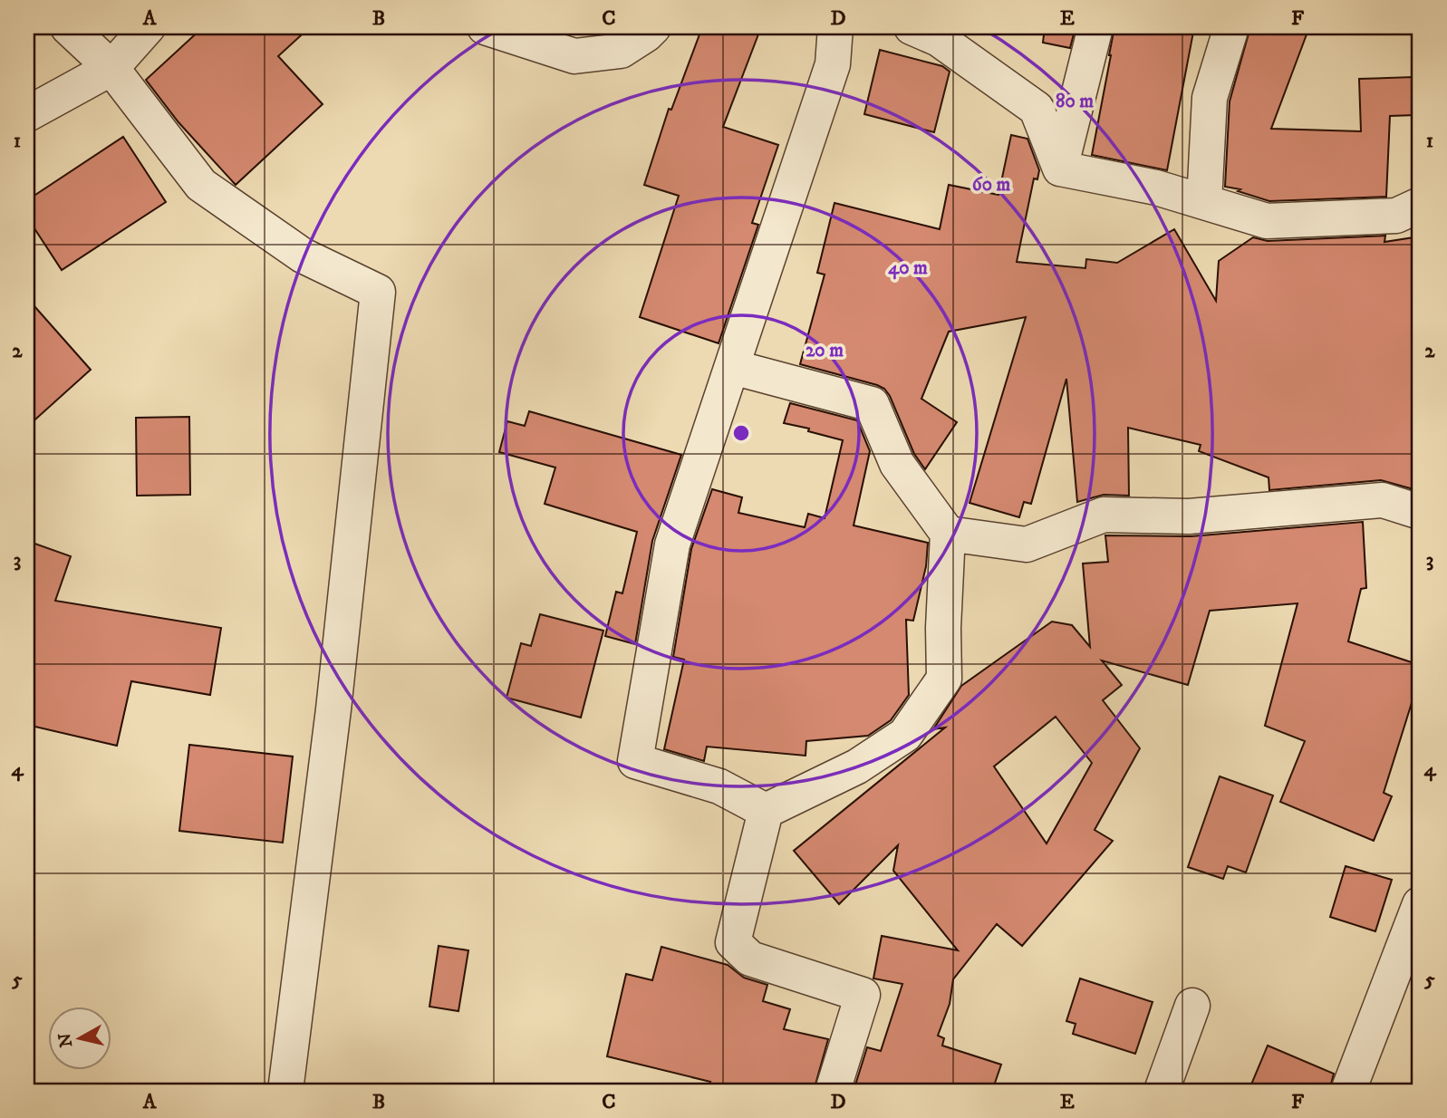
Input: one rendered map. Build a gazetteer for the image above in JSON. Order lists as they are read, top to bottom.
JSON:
{
  "north": "left",
  "grid": {
    "columns": [
      "A",
      "B",
      "C",
      "D",
      "E",
      "F"
    ],
    "rows": [
      "1",
      "2",
      "3",
      "4",
      "5"
    ]
  },
  "rings": [
    "80 m",
    "60 m",
    "40 m",
    "20 m"
  ]
}
